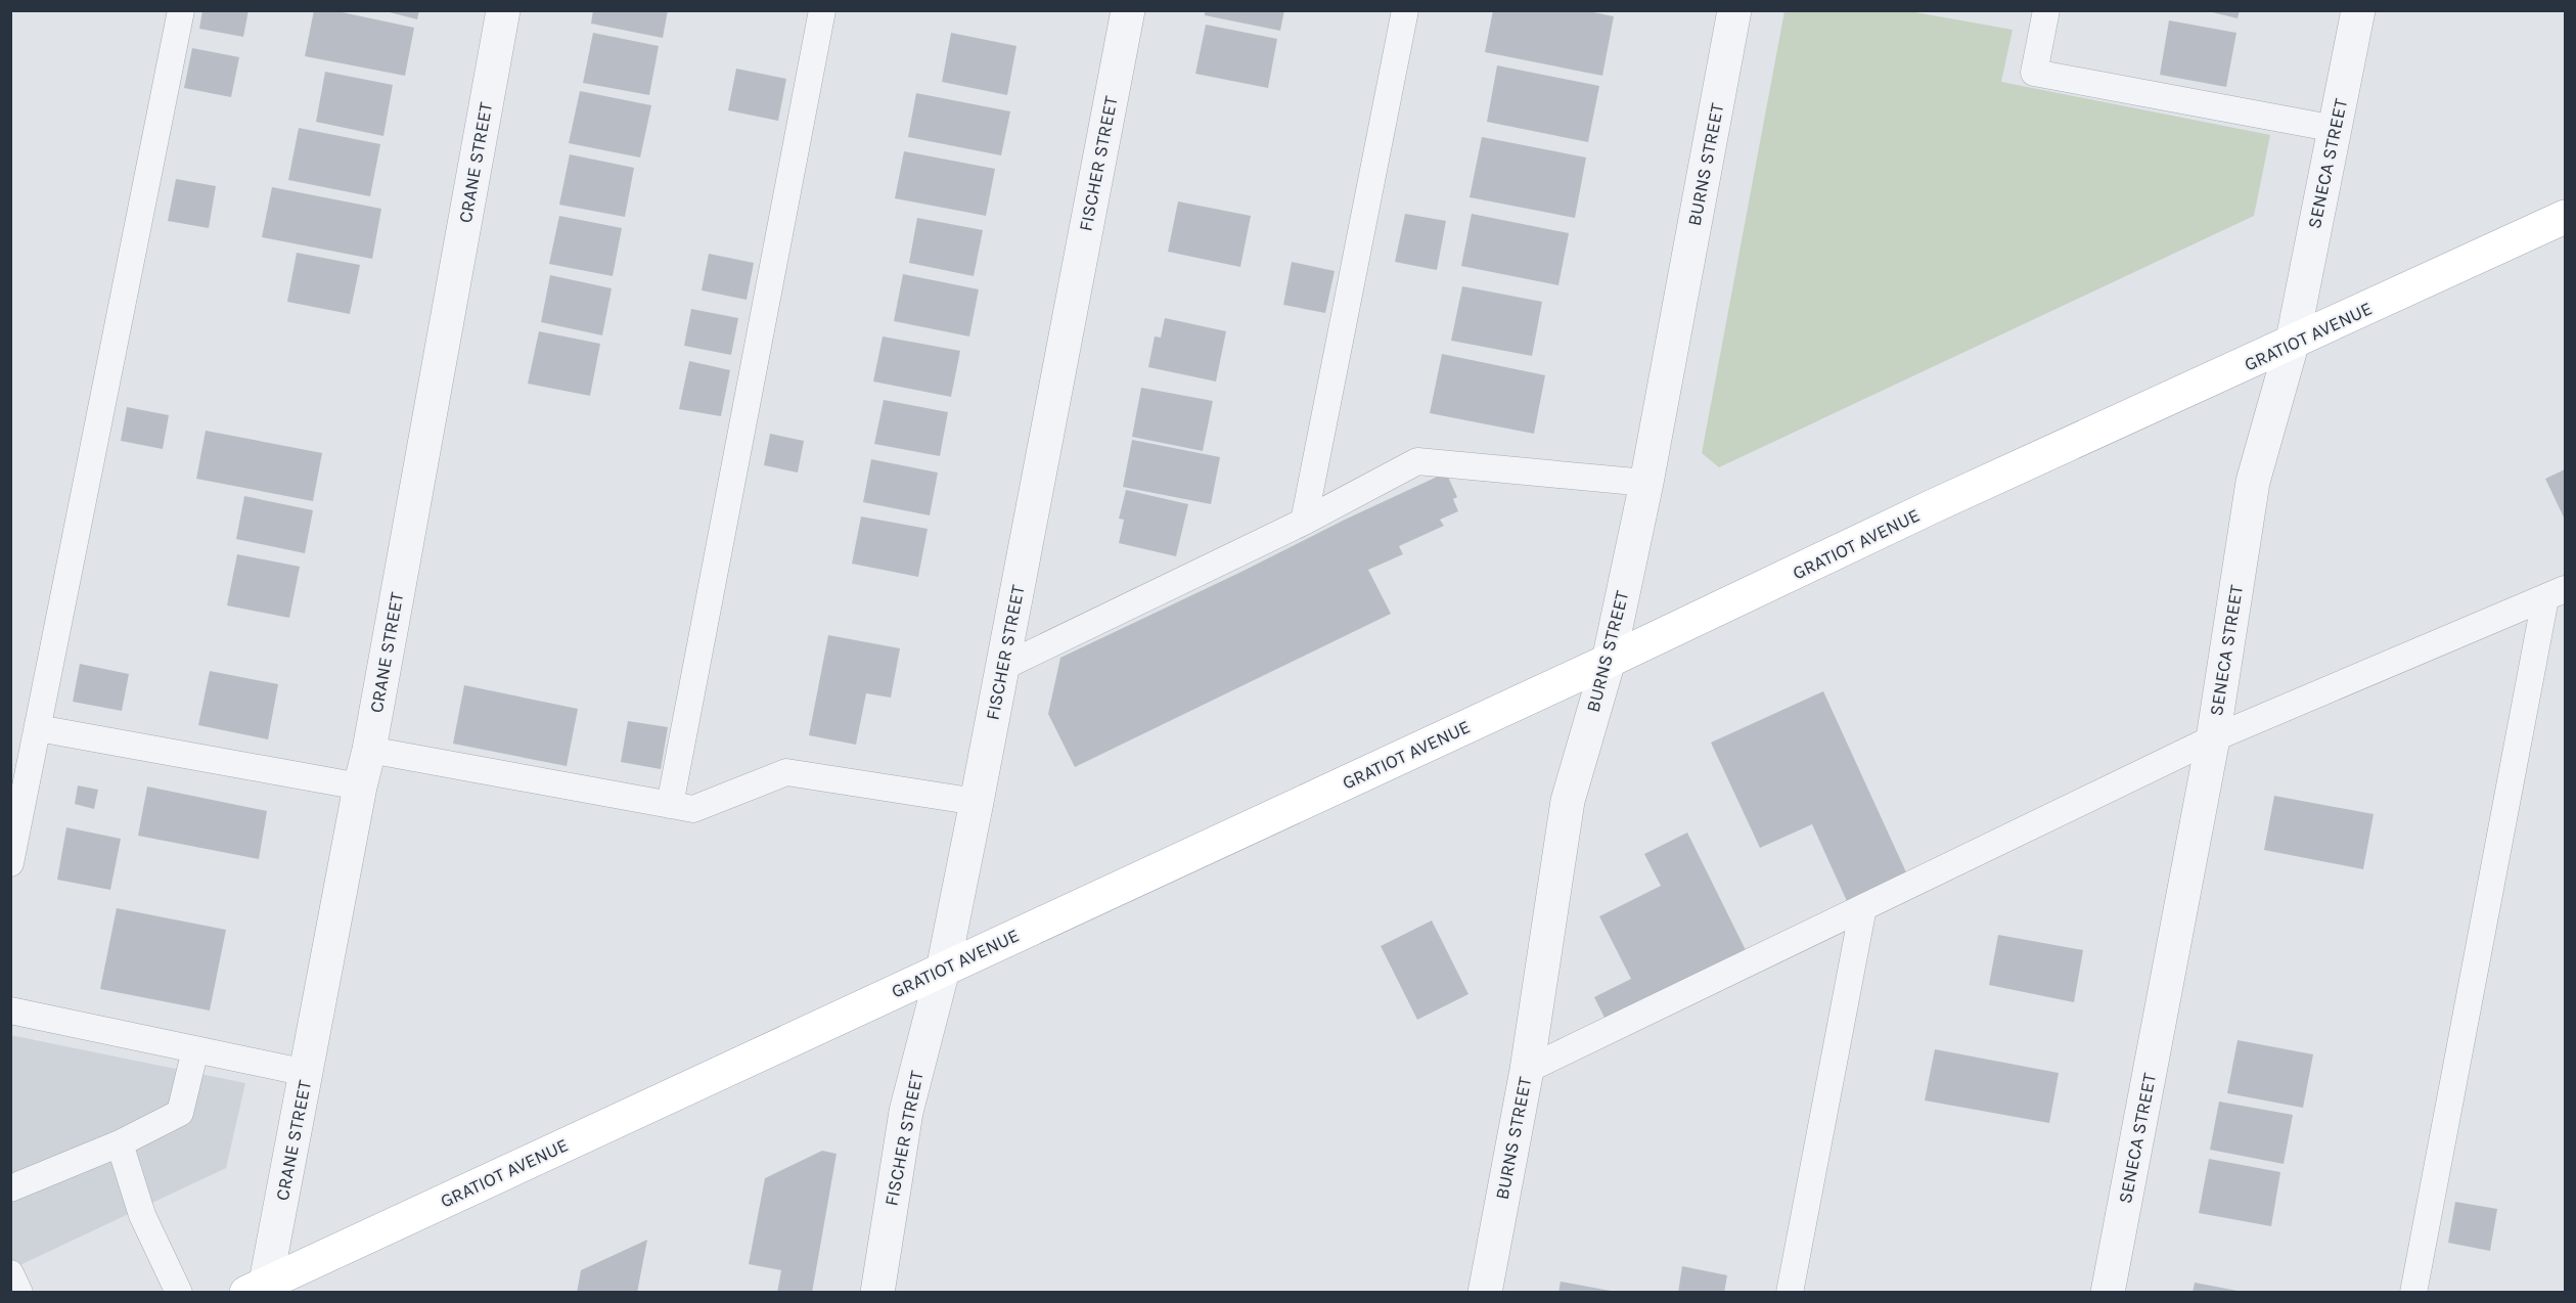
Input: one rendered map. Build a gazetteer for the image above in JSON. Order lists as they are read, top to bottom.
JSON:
{
  "streets": {
    "main road": ["GRATIOT AVENUE"],
    "street": [
      "CRANE STREET",
      "FISCHER STREET",
      "SENECA STREET",
      "BURNS STREET"
    ]
  },
  "crossings": [
    ["CRANE STREET", "GRATIOT AVENUE"],
    ["FISCHER STREET", "GRATIOT AVENUE"],
    ["SENECA STREET", "GRATIOT AVENUE"],
    ["BURNS STREET", "GRATIOT AVENUE"]
  ]
}
